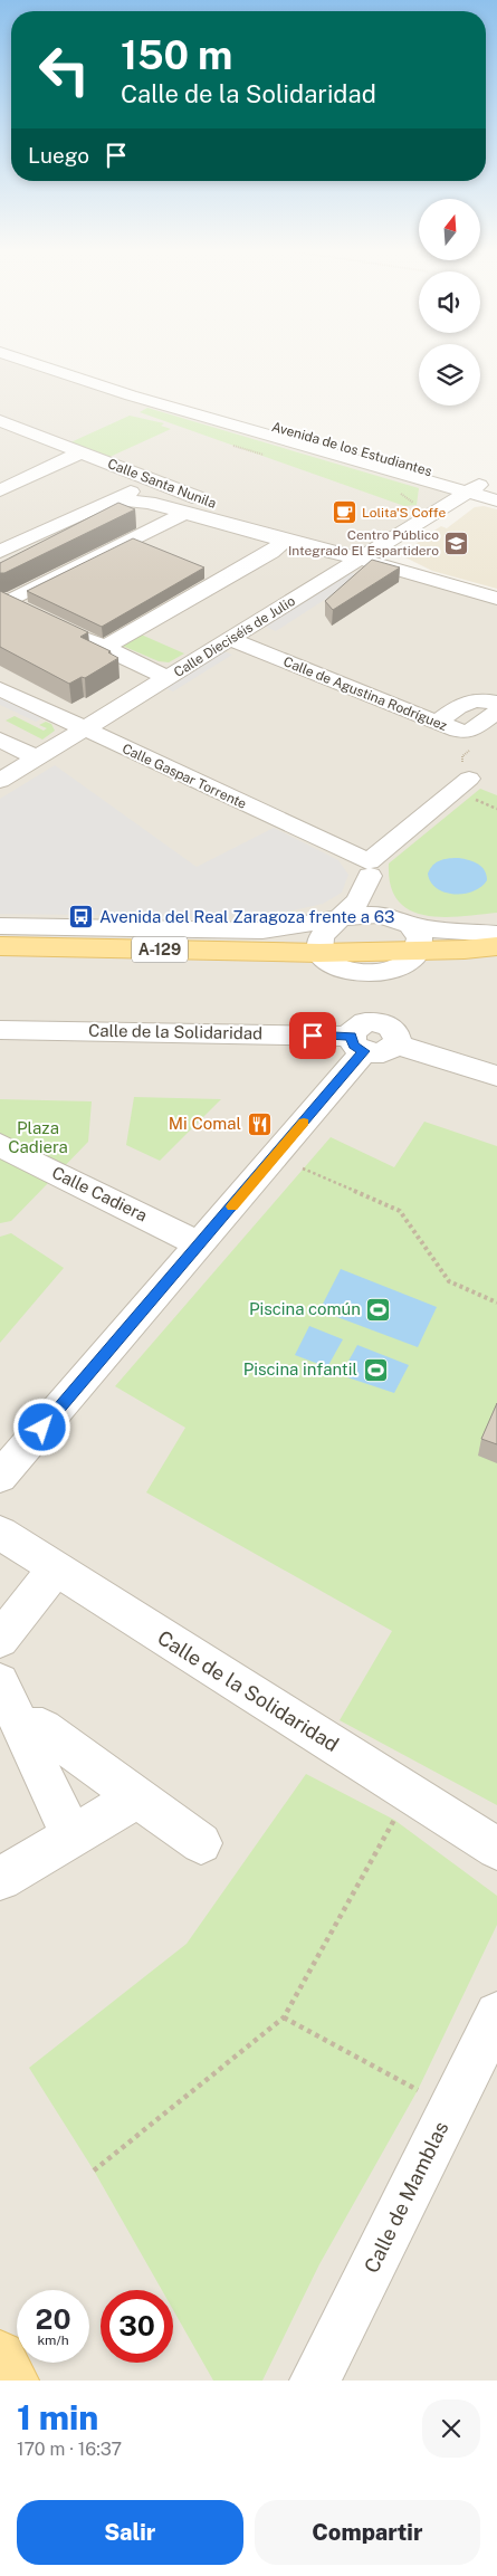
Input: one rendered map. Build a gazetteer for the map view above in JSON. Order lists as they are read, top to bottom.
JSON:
{
  "streets": {
    "main road": ["A-129"],
    "street": [
      "Avenida de los Estudiantes",
      "Calle Santa Nunila",
      "Calle Dieciséis de Julio",
      "Calle de Agustina Rodríguez",
      "Calle Gaspar Torrente",
      "Calle de la Solidaridad",
      "Calle Cadiera",
      "Calle de Mamblas"
    ]
  },
  "crossings": [
    ["Avenida de los Estudiantes", "Calle Dieciséis de Julio"],
    ["Calle Dieciséis de Julio", "Calle de Agustina Rodríguez"],
    ["Calle Dieciséis de Julio", "Calle Gaspar Torrente"]
  ],
  "parks": ["Plaza Cadiera"],
  "places": {
    "cafe": ["Lolita'S Coffe"],
    "school or university": ["Centro Público Integrado El Espartidero"],
    "bus stop": ["Avenida del Real Zaragoza frente a 63"],
    "restaurant": ["Mi Comal"],
    "sports": ["Piscina común", "Piscina infantil"]
  },
  "north": "top",
  "page": {
    "turn": ["150 m", "Calle de la Solidaridad"],
    "then": "Luego",
    "speed": "20 km/h",
    "limit": "30",
    "heading": ["1 min", "170 m · 16:37"],
    "buttons": ["Salir", "Compartir"]
  }
}
